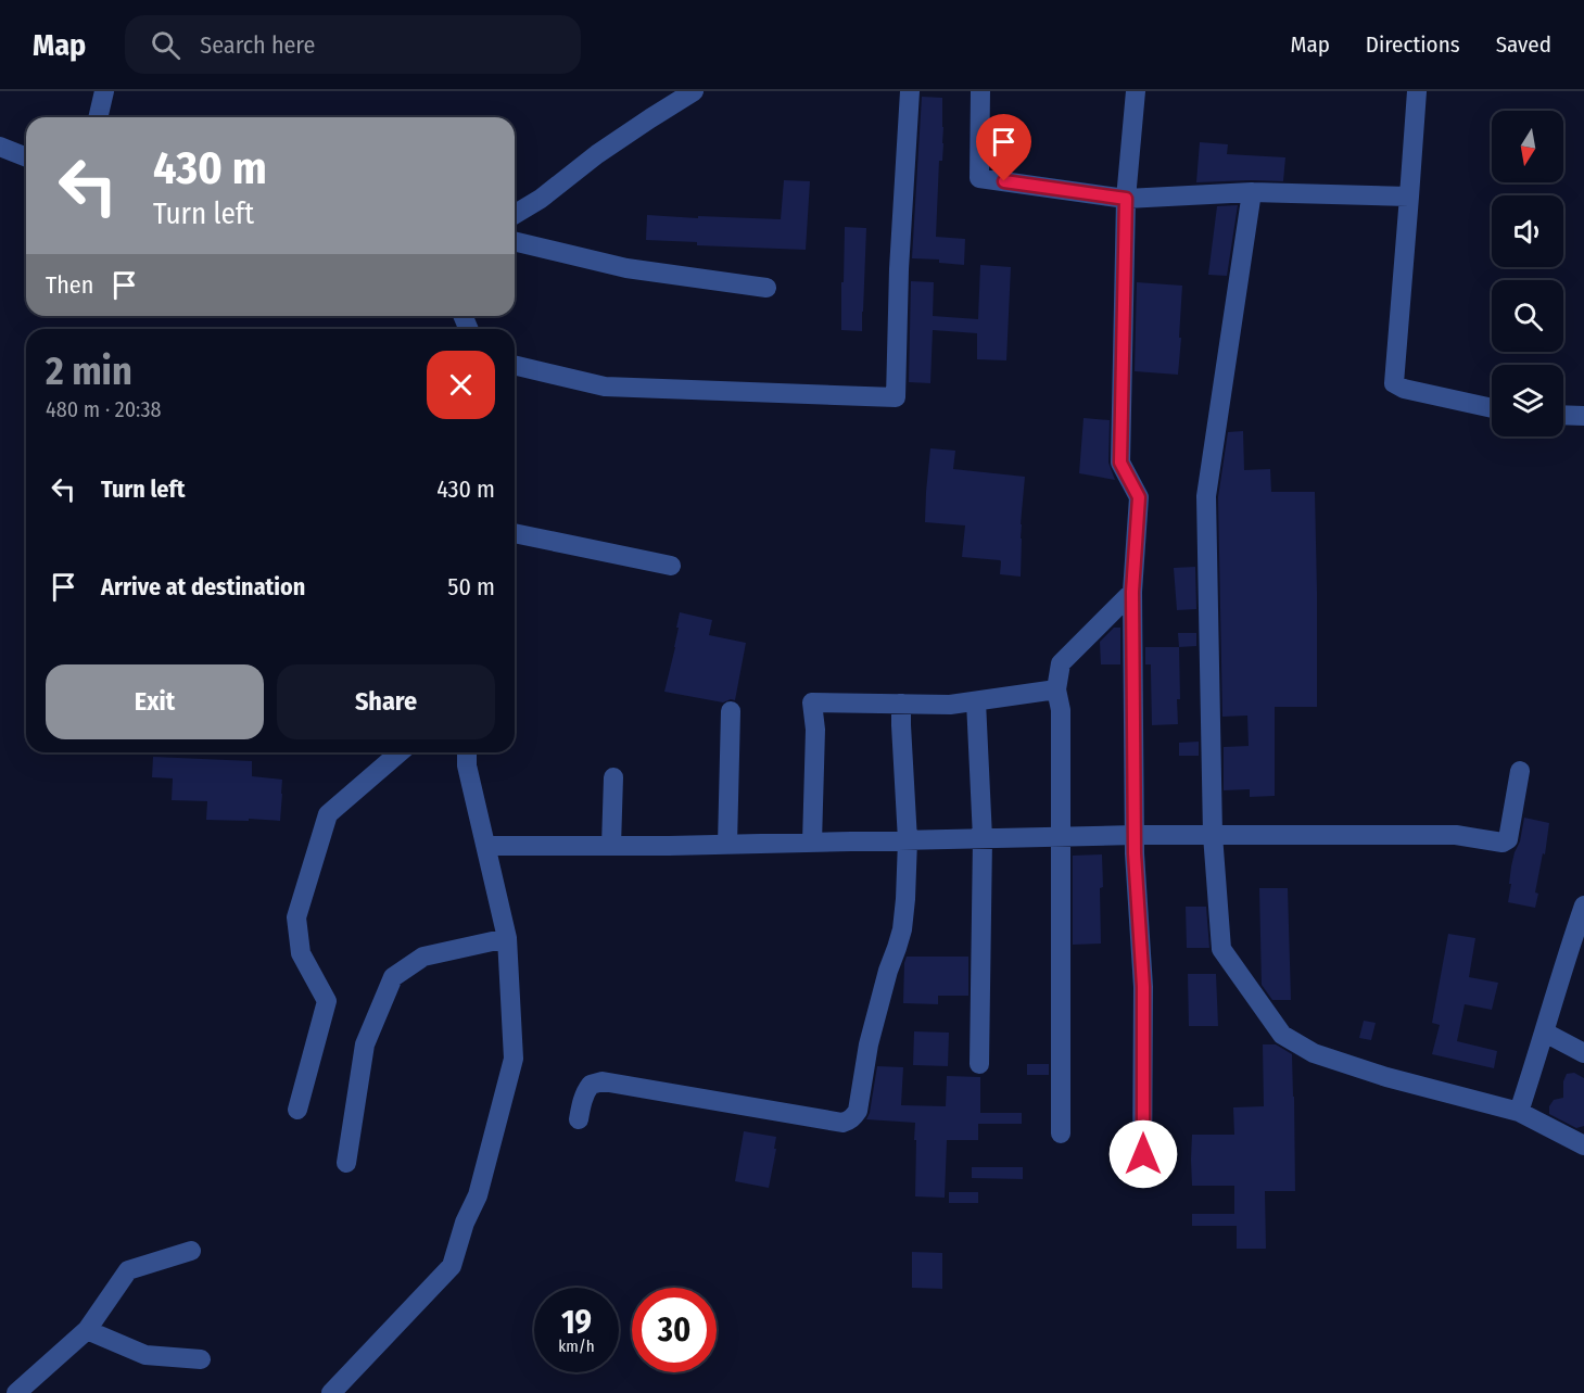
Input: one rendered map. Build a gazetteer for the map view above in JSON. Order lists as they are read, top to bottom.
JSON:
{
  "north": "bottom",
  "page": {
    "header": "Map",
    "search": "Search here",
    "nav": ["Map", "Directions", "Saved"],
    "turn": ["430 m", "Turn left"],
    "then": "Then",
    "heading": ["2 min", "480 m · 20:38"],
    "list": [
      {
        "name": "Turn left",
        "value": "430 m"
      },
      {
        "name": "Arrive at destination",
        "value": "50 m"
      }
    ],
    "buttons": ["Exit", "Share"],
    "speed": "19 km/h",
    "limit": "30"
  }
}
